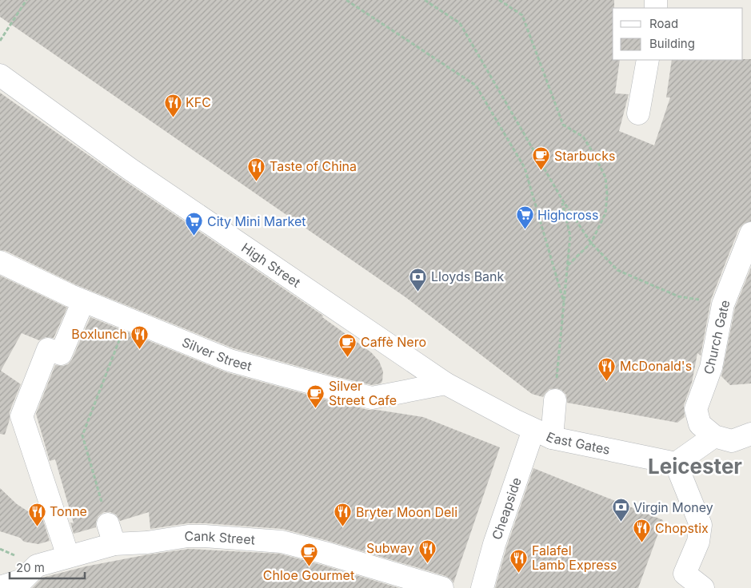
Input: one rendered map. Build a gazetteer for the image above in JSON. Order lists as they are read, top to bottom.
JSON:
{
  "streets": {
    "street": [
      "High Street",
      "Church Gate",
      "Silver Street",
      "East Gates",
      "Cheapside",
      "Cank Street"
    ]
  },
  "crossings": [
    ["High Street", "Silver Street"],
    ["High Street", "East Gates"],
    ["Silver Street", "East Gates"],
    ["East Gates", "Cheapside"]
  ],
  "districts": ["Leicester"],
  "places": {
    "restaurant": [
      "KFC",
      "Taste of China",
      "Boxlunch",
      "McDonald's",
      "Tonne",
      "Bryter Moon Deli",
      "Chopstix",
      "Subway",
      "Falafel Lamb Express"
    ],
    "cafe": [
      "Starbucks",
      "Caffè Nero",
      "Silver Street Cafe",
      "Chloe Gourmet"
    ],
    "supermarket": ["Highcross", "City Mini Market"],
    "bank": ["Lloyds Bank", "Virgin Money"]
  },
  "legend": ["Road", "Building"],
  "scale_bar": "20 m"
}
